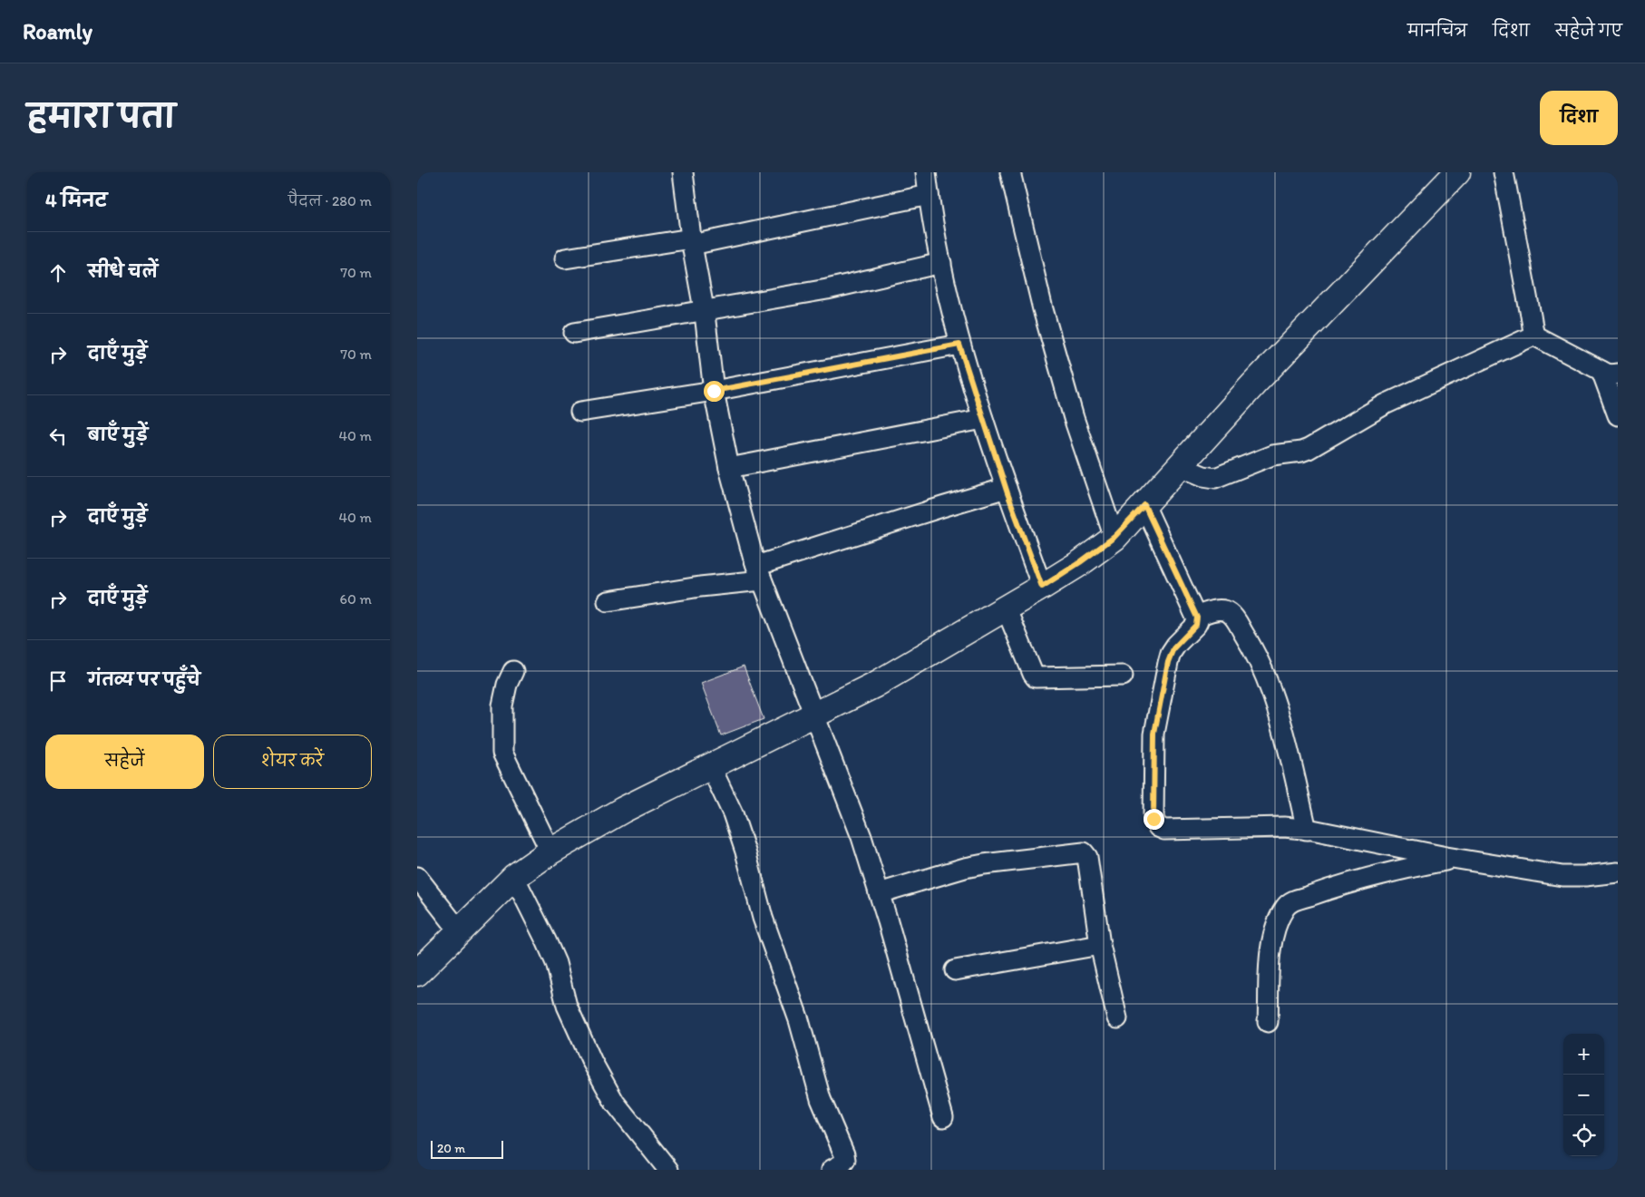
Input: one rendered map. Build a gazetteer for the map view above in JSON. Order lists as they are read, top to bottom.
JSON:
{
  "scale_bar": "20 m",
  "page": {
    "header": "Roamly",
    "nav": ["मानचित्र", "दिशा", "सहेजे गए"],
    "title": "हमारा पता",
    "buttons": [
      "दिशा",
      ["सहेजें", "शेयर करें"]
    ],
    "heading": ["4 मिनट", "पैदल · 280 m"],
    "list": [
      ["सीधे चलें", "70 m"],
      ["दाएँ मुड़ें", "70 m"],
      ["बाएँ मुड़ें", "40 m"],
      ["दाएँ मुड़ें", "40 m"],
      ["दाएँ मुड़ें", "60 m"],
      "गंतव्य पर पहुँचे"
    ],
    "map_buttons": ["+", "−"],
    "scale": "20 m"
  }
}
